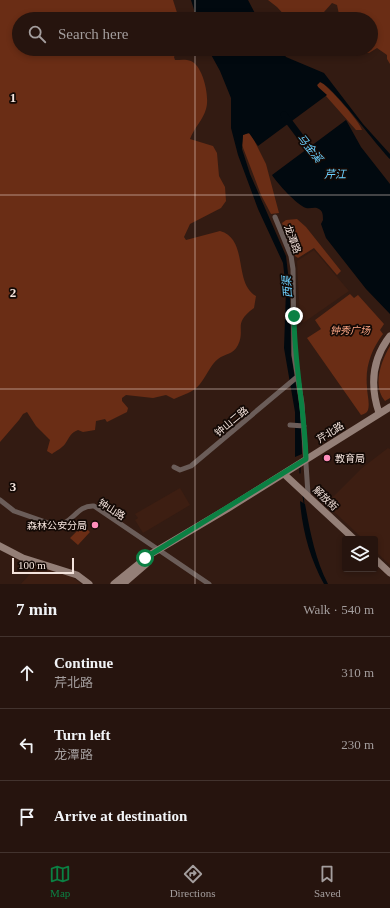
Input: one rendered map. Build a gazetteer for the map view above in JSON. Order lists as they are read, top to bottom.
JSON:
{
  "streets": {
    "main road": ["芹北路", "解放街"],
    "street": ["龙潭路", "钟山二路", "钟山路"]
  },
  "crossings": [
    ["龙潭路", "钟山二路"],
    ["龙潭路", "芹北路"],
    ["龙潭路", "解放街"],
    ["芹北路", "解放街"],
    ["芹北路", "钟山路"]
  ],
  "water": ["马金溪", "芹江", "西渠"],
  "parks": ["钟秀广场"],
  "places": ["教育局", "森林公安分局"],
  "scale_bar": "100 m",
  "page": {
    "search": "Search here",
    "scale": "100 m",
    "heading": ["7 min", "Walk · 540 m"],
    "list": [
      ["Continue", "芹北路", "310 m"],
      ["Turn left", "龙潭路", "230 m"],
      "Arrive at destination"
    ],
    "nav": ["Map", "Directions", "Saved"]
  },
  "grid": {
    "rows": ["1", "2", "3"]
  }
}
